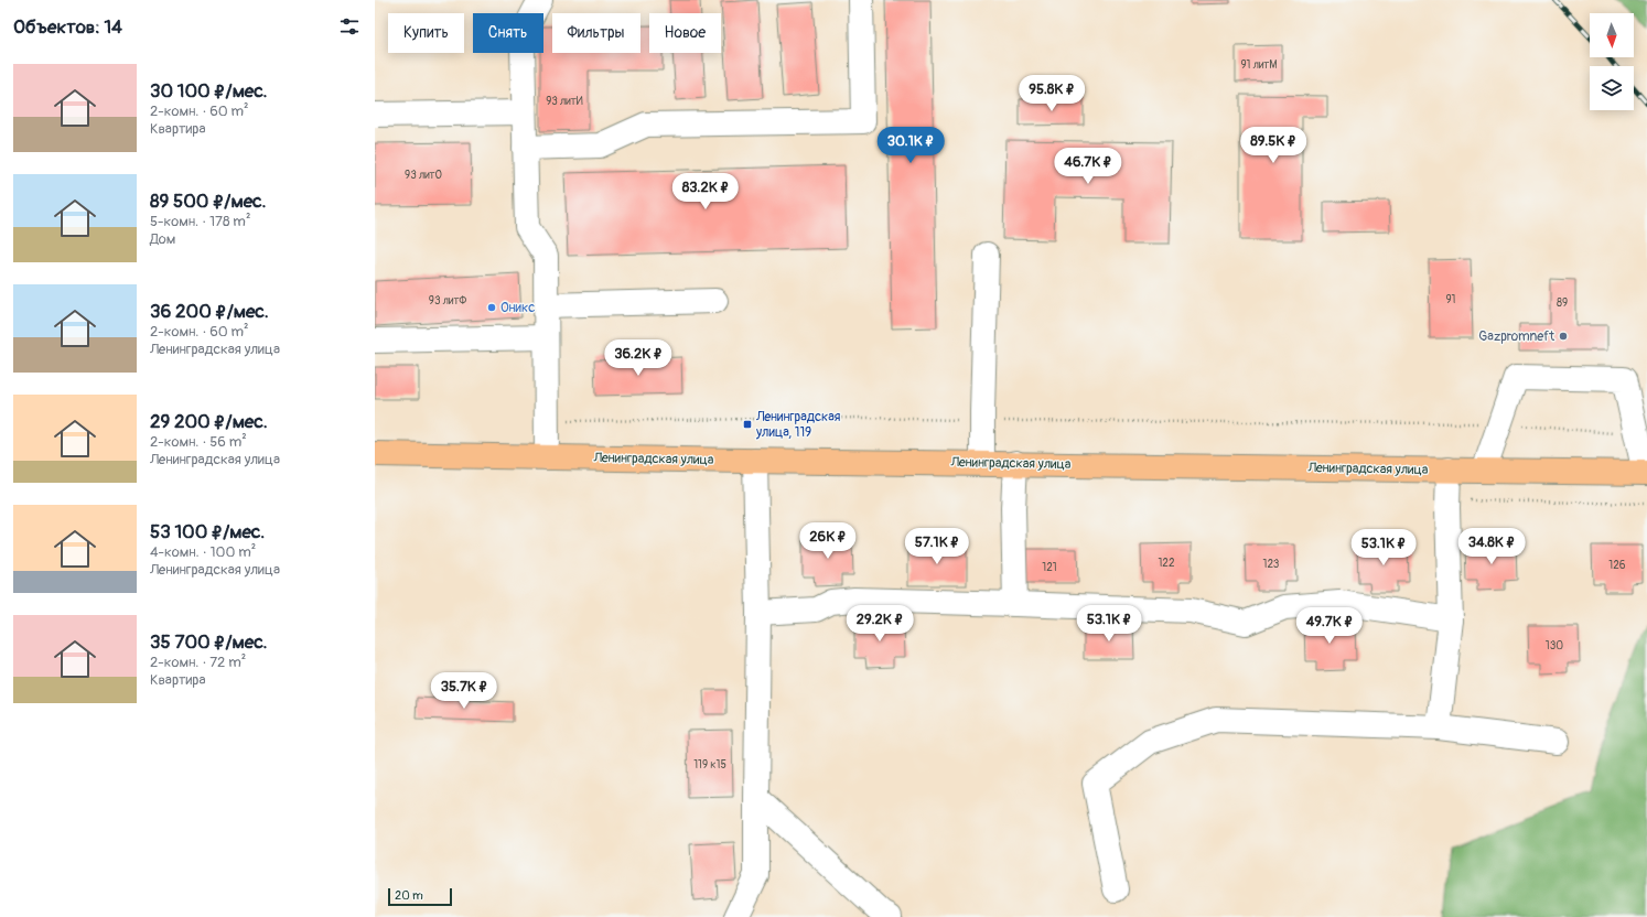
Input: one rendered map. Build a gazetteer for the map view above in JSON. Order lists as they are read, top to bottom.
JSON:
{
  "streets": {
    "main road": ["Ленинградская улица"]
  },
  "places": {
    "other": ["Оникс", "Gazpromneft"],
    "transit": ["Ленинградская улица, 119"]
  },
  "house_numbers": [
    "91 литМ",
    "93 литИ",
    "93 литО",
    "91",
    "93 литФ",
    "89",
    "122",
    "123",
    "126",
    "121",
    "130",
    "119 к15"
  ],
  "scale_bar": "20 m",
  "north": "bottom",
  "page": {
    "heading": "Объектов: 14",
    "chip": [
      "Купить",
      "Снять",
      "Фильтры",
      "Новое"
    ],
    "list": [
      {
        "name": "30 100 ₽/мес.",
        "note": "2-комн. · 60 m² · Квартира"
      },
      {
        "name": "89 500 ₽/мес.",
        "note": "5-комн. · 178 m² · Дом"
      },
      {
        "name": "36 200 ₽/мес.",
        "note": "2-комн. · 60 m² · Ленинградская улица"
      },
      {
        "name": "29 200 ₽/мес.",
        "note": "2-комн. · 56 m² · Ленинградская улица"
      },
      {
        "name": "53 100 ₽/мес.",
        "note": "4-комн. · 100 m² · Ленинградская улица"
      },
      {
        "name": "35 700 ₽/мес.",
        "note": "2-комн. · 72 m² · Квартира"
      }
    ],
    "price": [
      "95.8K ₽",
      "30.1K ₽",
      "89.5K ₽",
      "46.7K ₽",
      "83.2K ₽",
      "36.2K ₽",
      "26K ₽",
      "57.1K ₽",
      "34.8K ₽",
      "53.1K ₽",
      "29.2K ₽",
      "53.1K ₽",
      "49.7K ₽",
      "35.7K ₽"
    ],
    "scale": "20 m"
  }
}
